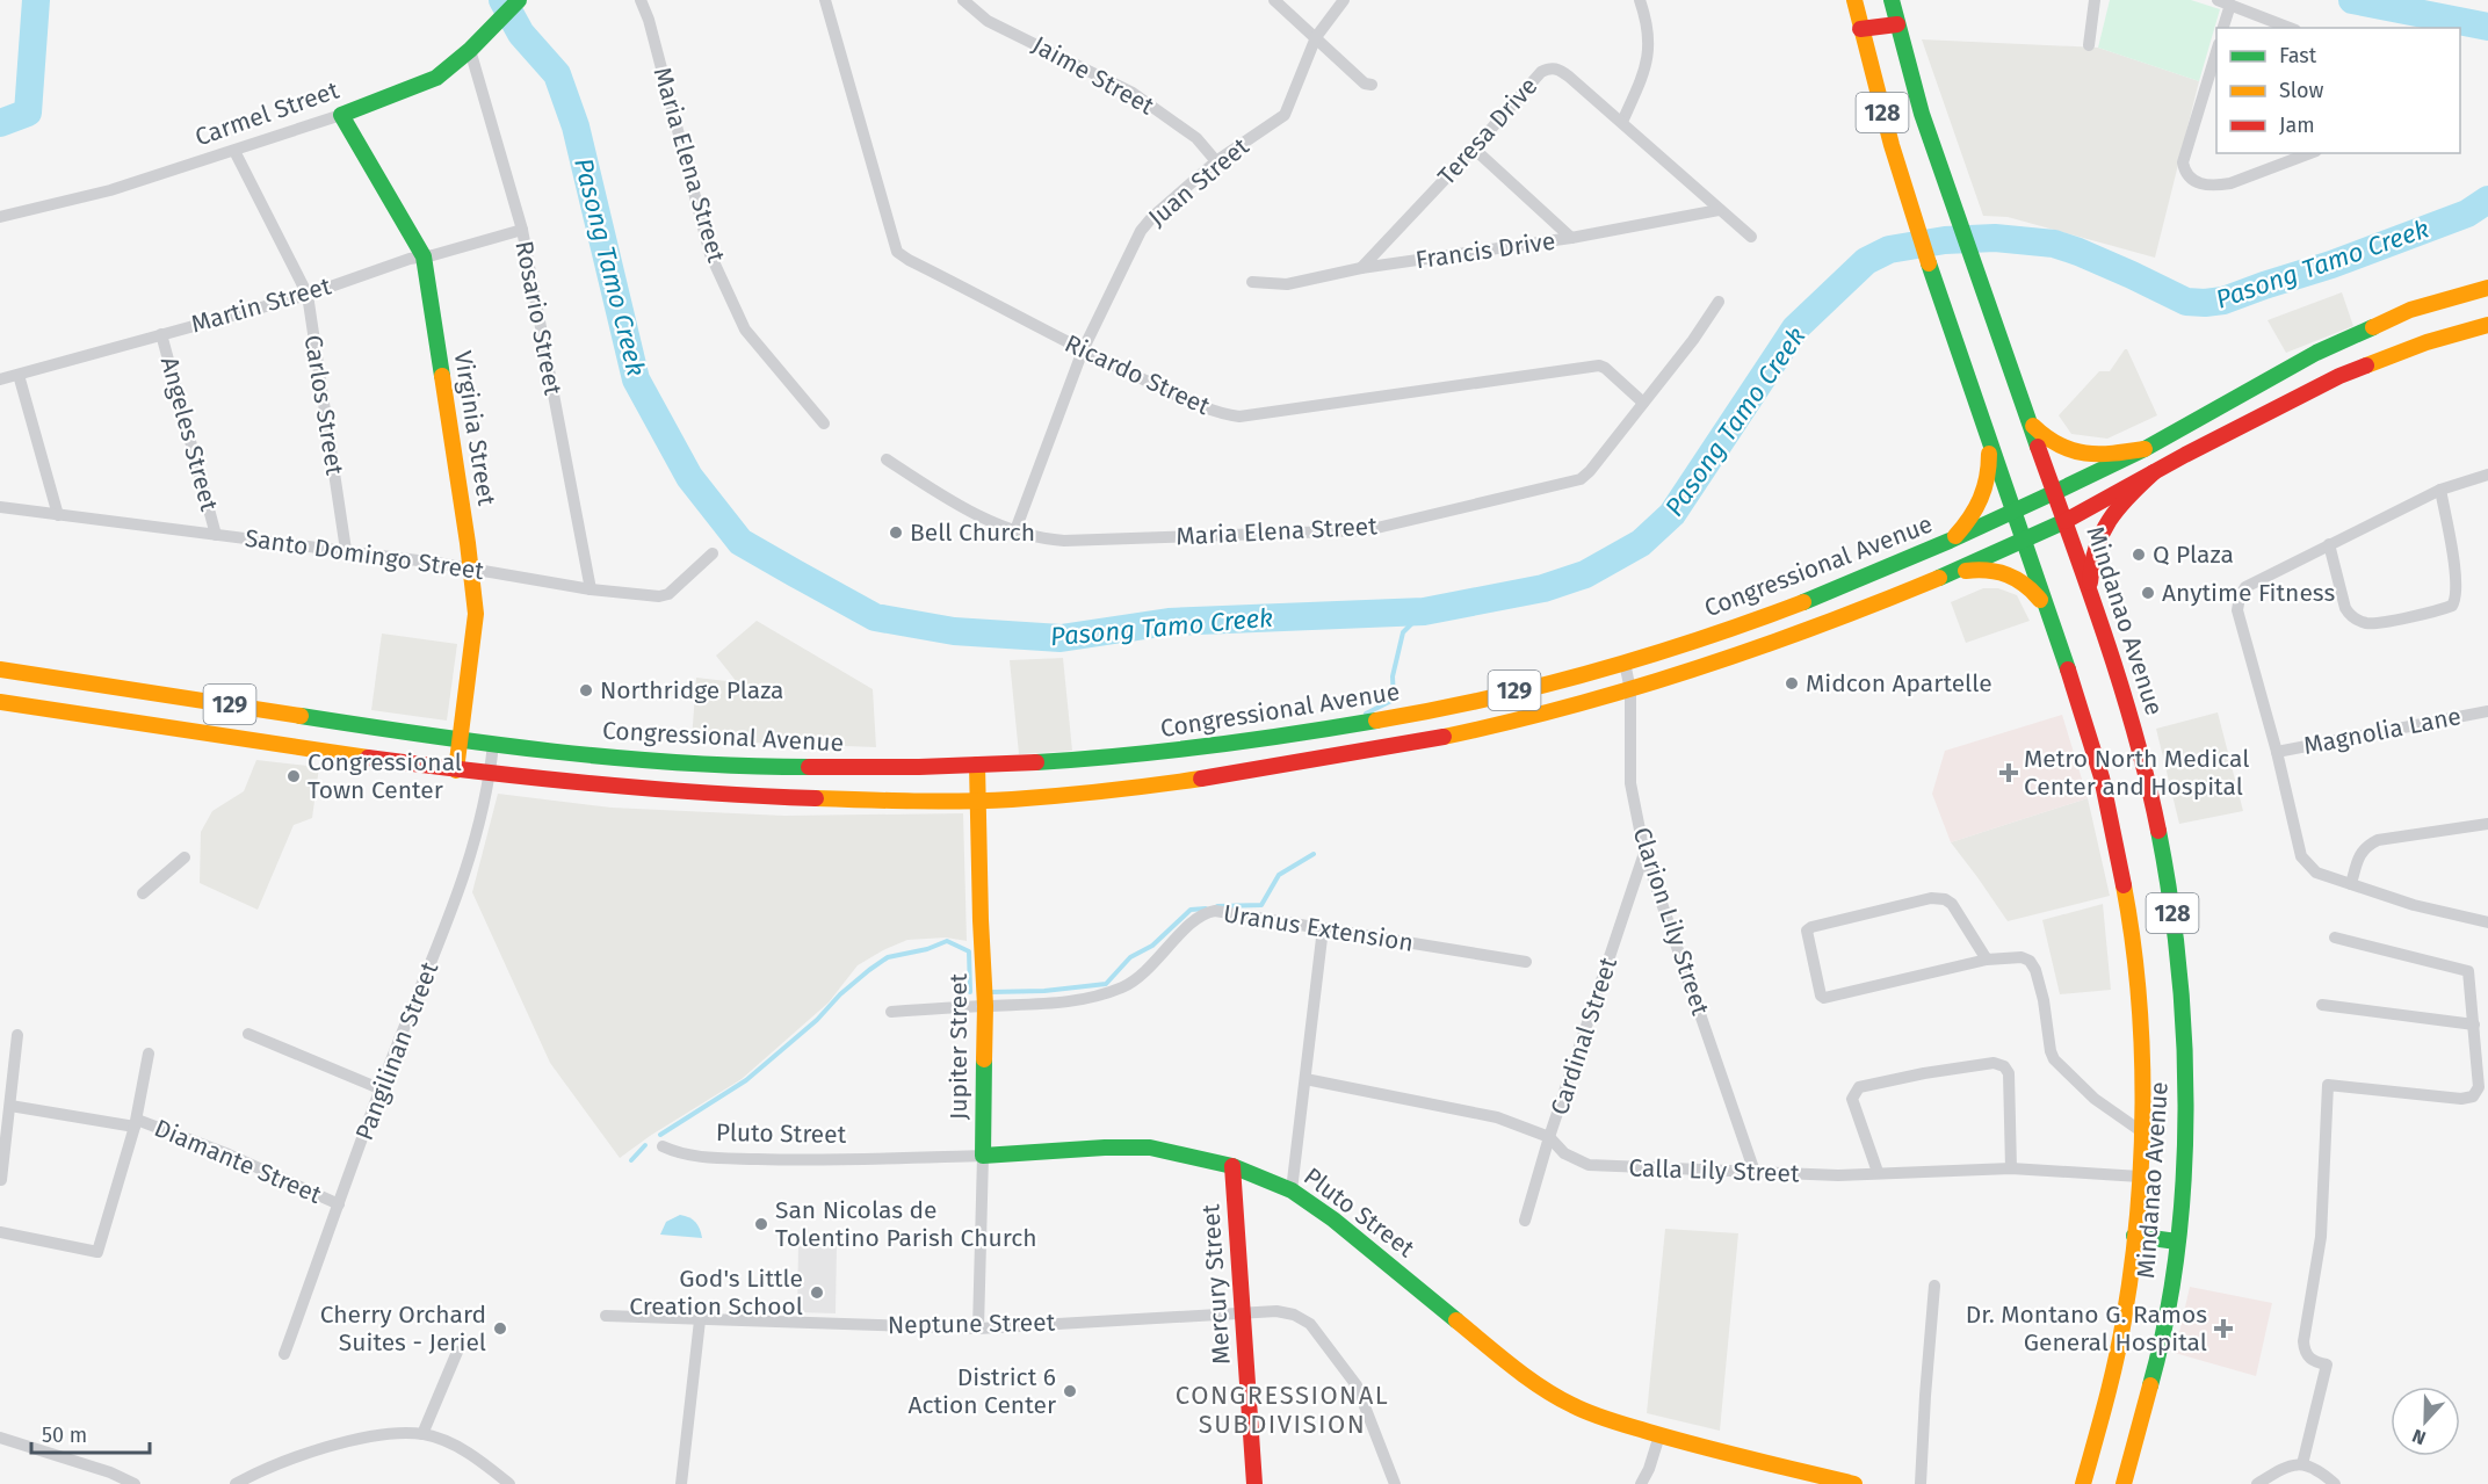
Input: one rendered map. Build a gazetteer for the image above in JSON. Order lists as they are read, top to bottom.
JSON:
{
  "streets": {
    "main road": [
      "128",
      "Carmel Street",
      "Virginia Street",
      "Congressional Avenue",
      "Mindanao Avenue",
      "129",
      "Jupiter Street",
      "Pluto Street",
      "Mercury Street"
    ],
    "street": [
      "Jaime Street",
      "Teresa Drive",
      "Maria Elena Street",
      "Juan Street",
      "Francis Drive",
      "Martin Street",
      "Rosario Street",
      "Ricardo Street",
      "Carlos Street",
      "Angeles Street",
      "Santo Domingo Street",
      "Magnolia Lane",
      "Clarion Lily Street",
      "Uranus Extension",
      "Cardinal Street",
      "Pangilinan Street",
      "Diamante Street",
      "Calla Lily Street",
      "Neptune Street"
    ]
  },
  "crossings": [
    ["Jaime Street", "Juan Street"],
    ["Carmel Street", "Rosario Street"],
    ["Carmel Street", "Carlos Street"],
    ["Carmel Street", "Virginia Street"],
    ["Teresa Drive", "Francis Drive"],
    ["Maria Elena Street", "Juan Street"],
    ["Maria Elena Street", "Ricardo Street"],
    ["Juan Street", "Ricardo Street"],
    ["Martin Street", "Rosario Street"],
    ["Martin Street", "Carlos Street"],
    ["Martin Street", "Virginia Street"],
    ["Martin Street", "Angeles Street"],
    ["Rosario Street", "Santo Domingo Street"],
    ["Carlos Street", "Santo Domingo Street"],
    ["Virginia Street", "Santo Domingo Street"],
    ["Virginia Street", "Congressional Avenue"],
    ["Virginia Street", "129"],
    ["Angeles Street", "Santo Domingo Street"],
    ["Congressional Avenue", "Mindanao Avenue"],
    ["Congressional Avenue", "Clarion Lily Street"],
    ["Congressional Avenue", "Jupiter Street"],
    ["Congressional Avenue", "Pangilinan Street"],
    ["Mindanao Avenue", "129"],
    ["Mindanao Avenue", "Calla Lily Street"],
    ["129", "Clarion Lily Street"],
    ["129", "Jupiter Street"],
    ["129", "Pangilinan Street"],
    ["Clarion Lily Street", "Cardinal Street"],
    ["Clarion Lily Street", "Calla Lily Street"],
    ["Uranus Extension", "Jupiter Street"],
    ["Cardinal Street", "Calla Lily Street"],
    ["Jupiter Street", "Pluto Street"],
    ["Jupiter Street", "Neptune Street"],
    ["Pangilinan Street", "Diamante Street"],
    ["Pluto Street", "Mercury Street"],
    ["Mercury Street", "Neptune Street"]
  ],
  "districts": ["CONGRESSIONAL SUBDIVISION"],
  "water": ["Pasong Tamo Creek"],
  "places": {
    "other": [
      "Bell Church",
      "Q Plaza",
      "Anytime Fitness",
      "Midcon Apartelle",
      "Northridge Plaza",
      "Congressional Town Center",
      "San Nicolas de Tolentino Parish Church",
      "God's Little Creation School",
      "Cherry Orchard Suites - Jeriel",
      "District 6 Action Center"
    ],
    "health": ["Metro North Medical Center and Hospital", "Dr. Montano G. Ramos General Hospital"]
  },
  "legend": ["Fast", "Slow", "Jam"],
  "scale_bar": "50 m",
  "north": "bottom"
}
